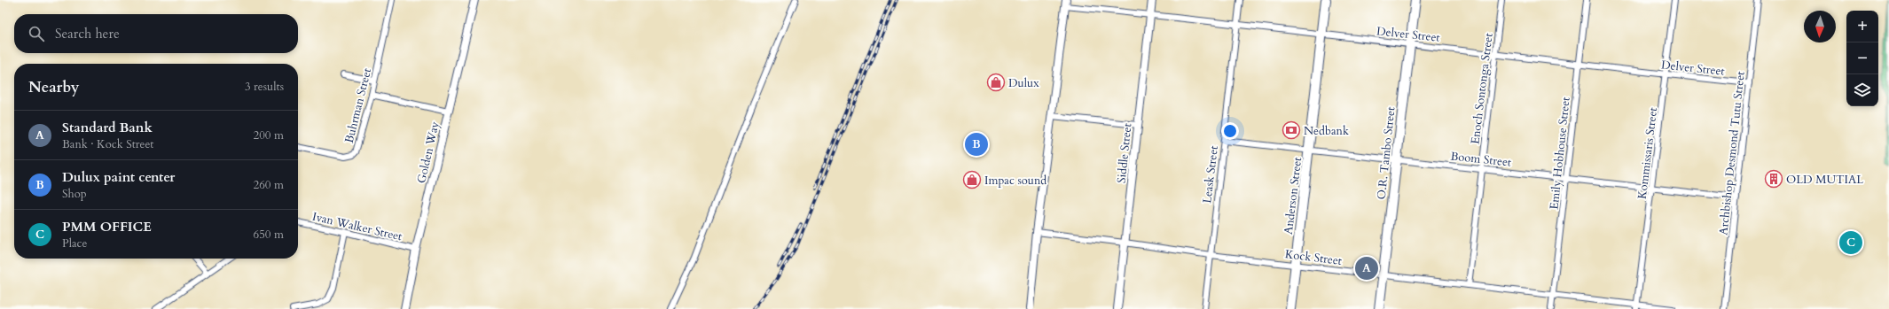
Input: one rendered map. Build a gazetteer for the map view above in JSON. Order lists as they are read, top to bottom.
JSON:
{
  "streets": {
    "main road": ["O.R. Tambo Street", "Anderson Street"],
    "street": [
      "Delver Street",
      "Enoch Sontonga Street",
      "Buhrman Street",
      "Golden Way",
      "Siddle Street",
      "Emily Hobhouse Street",
      "Kommissaris Street",
      "Archbishop Desmond Tutu Street",
      "Boom Street",
      "Leask Street",
      "Ivan Walker Street",
      "Kock Street"
    ]
  },
  "crossings": [
    ["Delver Street", "Enoch Sontonga Street"],
    ["Delver Street", "Siddle Street"],
    ["Delver Street", "O.R. Tambo Street"],
    ["Delver Street", "Emily Hobhouse Street"],
    ["Delver Street", "Kommissaris Street"],
    ["Delver Street", "Archbishop Desmond Tutu Street"],
    ["Delver Street", "Leask Street"],
    ["Delver Street", "Anderson Street"],
    ["Enoch Sontonga Street", "Boom Street"],
    ["Enoch Sontonga Street", "Kock Street"],
    ["Golden Way", "Ivan Walker Street"],
    ["Siddle Street", "Kock Street"],
    ["O.R. Tambo Street", "Boom Street"],
    ["O.R. Tambo Street", "Kock Street"],
    ["Emily Hobhouse Street", "Boom Street"],
    ["Emily Hobhouse Street", "Kock Street"],
    ["Kommissaris Street", "Boom Street"],
    ["Kommissaris Street", "Kock Street"],
    ["Archbishop Desmond Tutu Street", "Boom Street"],
    ["Boom Street", "Leask Street"],
    ["Boom Street", "Anderson Street"],
    ["Leask Street", "Kock Street"],
    ["Anderson Street", "Kock Street"]
  ],
  "places": {
    "shop": ["Dulux", "Impac sound"],
    "bank": ["Nedbank"],
    "building": ["OLD MUTIAL"]
  },
  "north": "bottom",
  "page": {
    "map_buttons": ["+", "−"],
    "search": "Search here",
    "heading": ["Nearby", "3 results"],
    "list": [
      {
        "mark": "A",
        "name": "Standard Bank",
        "note": "Bank · Kock Street",
        "value": "200 m"
      },
      {
        "mark": "B",
        "name": "Dulux paint center",
        "note": "Shop",
        "value": "260 m"
      },
      {
        "mark": "C",
        "name": "PMM OFFICE",
        "note": "Place",
        "value": "650 m"
      }
    ],
    "pins": ["B", "C", "A"]
  }
}
